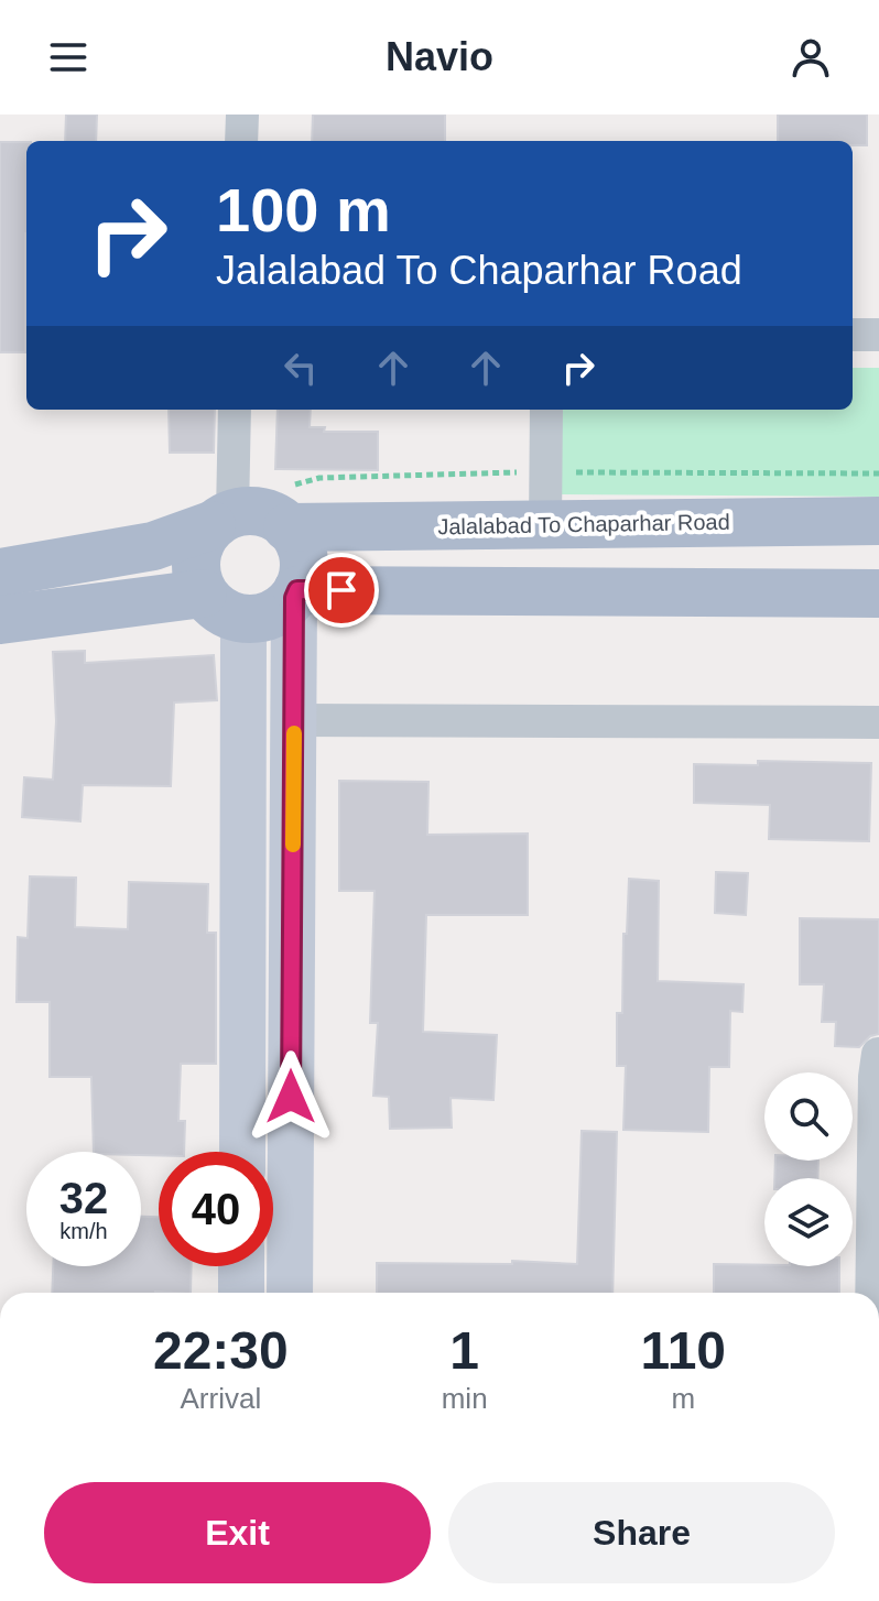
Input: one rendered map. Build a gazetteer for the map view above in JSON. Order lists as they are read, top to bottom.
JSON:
{
  "streets": {
    "main road": ["Jalalabad To Chaparhar Road"]
  },
  "page": {
    "header": "Navio",
    "turn": ["100 m", "Jalalabad To Chaparhar Road"],
    "speed": "32 km/h",
    "limit": "40",
    "eta": [
      "22:30",
      "Arrival",
      "1",
      "min",
      "110",
      "m"
    ],
    "buttons": ["Exit", "Share"]
  }
}
